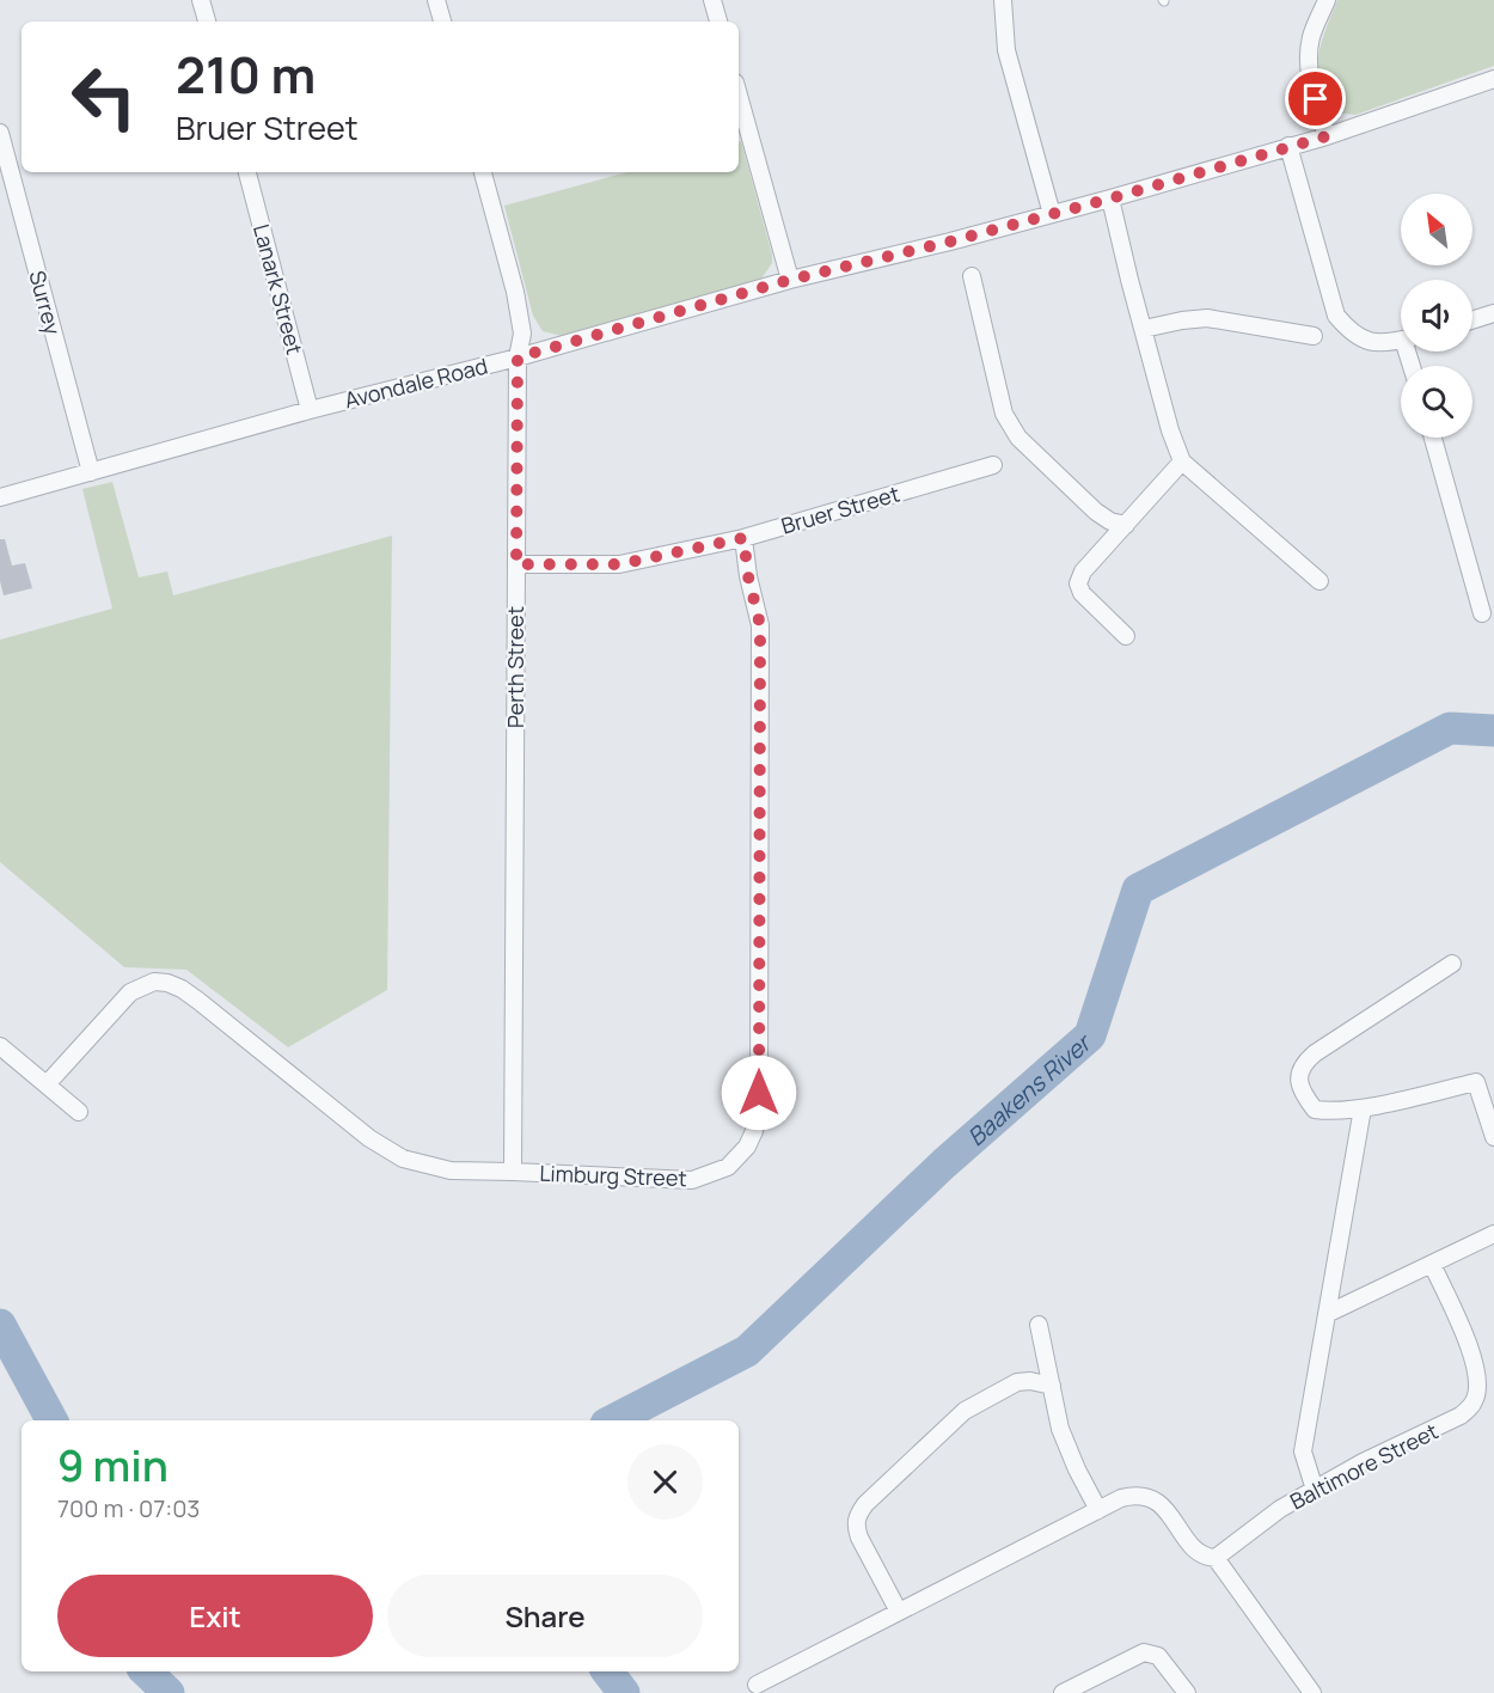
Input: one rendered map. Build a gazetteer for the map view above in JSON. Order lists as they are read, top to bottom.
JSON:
{
  "streets": {
    "street": [
      "Lanark Street",
      "Surrey",
      "Avondale Road",
      "Bruer Street",
      "Perth Street",
      "Limburg Street",
      "Baltimore Street"
    ]
  },
  "crossings": [
    ["Lanark Street", "Avondale Road"],
    ["Surrey", "Avondale Road"],
    ["Avondale Road", "Perth Street"],
    ["Bruer Street", "Perth Street"],
    ["Bruer Street", "Limburg Street"],
    ["Perth Street", "Limburg Street"]
  ],
  "water": ["Baakens River"],
  "north": "top left",
  "page": {
    "turn": ["210 m", "Bruer Street"],
    "heading": ["9 min", "700 m · 07:03"],
    "buttons": ["Exit", "Share"]
  }
}
